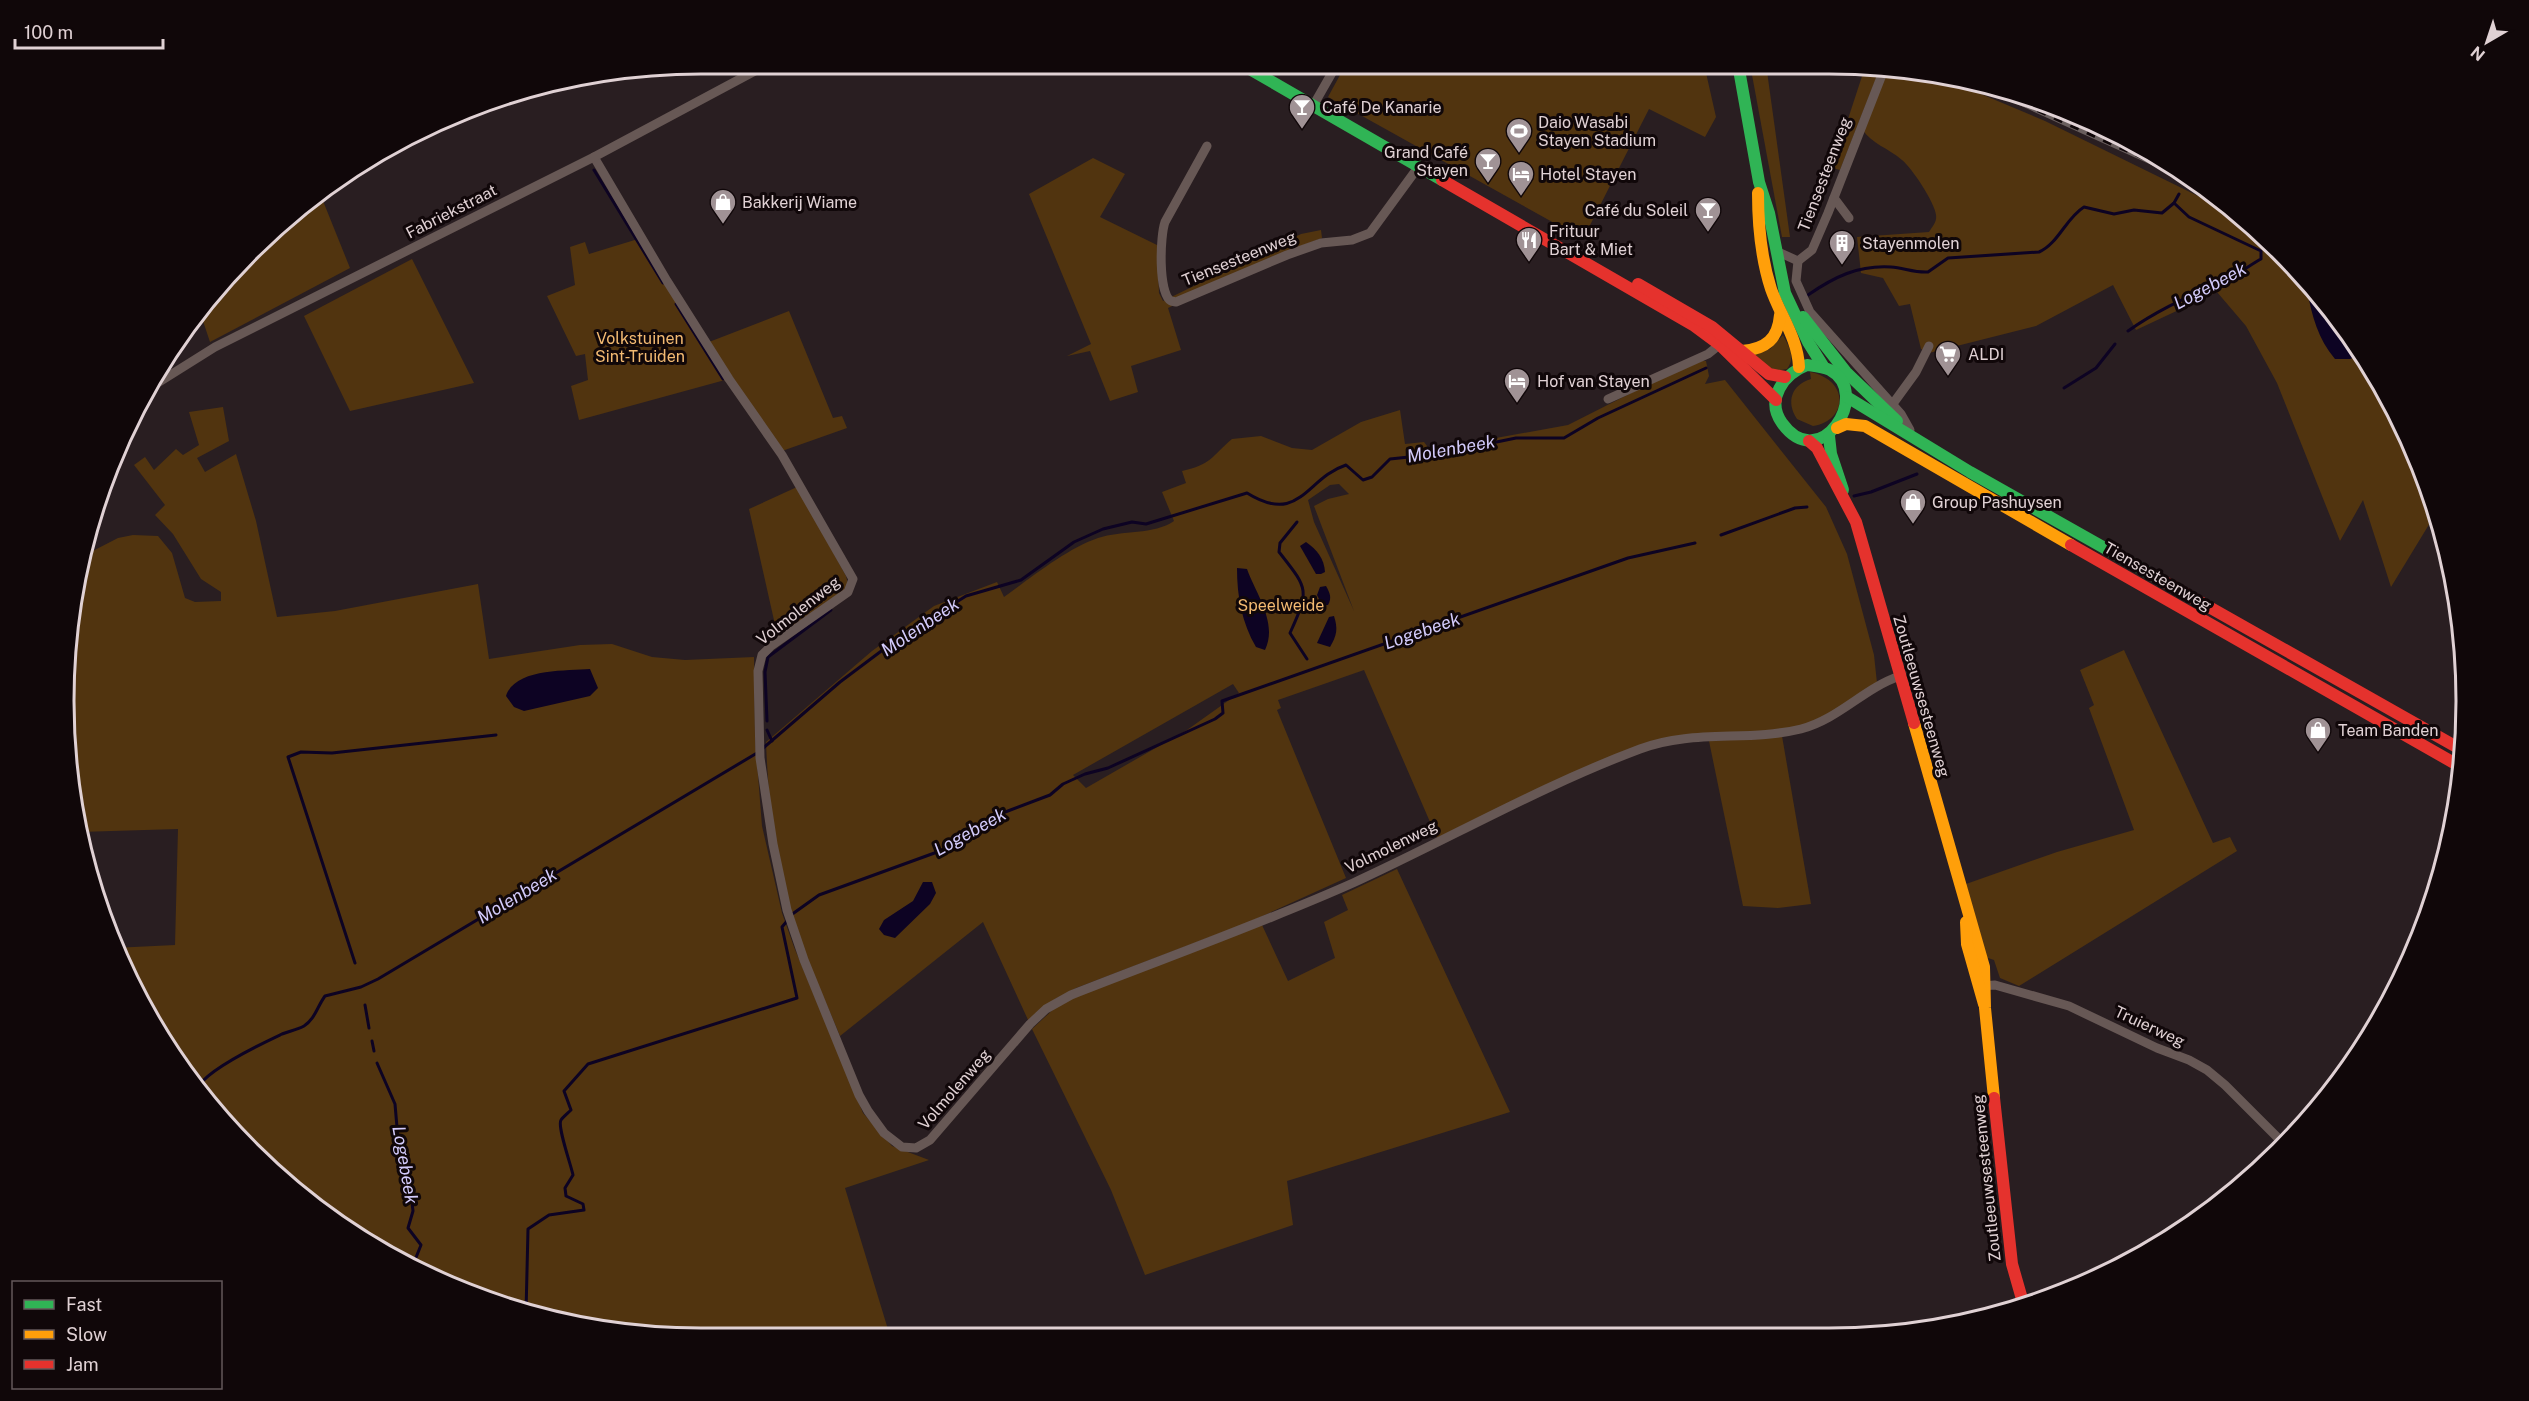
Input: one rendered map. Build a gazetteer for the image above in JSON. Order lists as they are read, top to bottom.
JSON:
{
  "streets": {
    "main road": ["Tiensesteenweg", "Zoutleeuwsesteenweg"],
    "street": ["Fabriekstraat", "Volmolenweg", "Truierweg"]
  },
  "crossings": [
    ["Tiensesteenweg", "Zoutleeuwsesteenweg"],
    ["Fabriekstraat", "Volmolenweg"],
    ["Volmolenweg", "Zoutleeuwsesteenweg"],
    ["Zoutleeuwsesteenweg", "Truierweg"]
  ],
  "water": ["Logebeek", "Molenbeek"],
  "parks": ["Volkstuinen Sint-Truiden", "Speelweide"],
  "places": {
    "bar": ["Café De Kanarie", "Grand Café Stayen", "Café du Soleil"],
    "sports": ["Daio Wasabi Stayen Stadium"],
    "hotel": ["Hotel Stayen", "Hof van Stayen"],
    "shop": ["Bakkerij Wiame", "Group Pashuysen", "Team Banden"],
    "restaurant": ["Frituur Bart & Miet"],
    "building": ["Stayenmolen"],
    "supermarket": ["ALDI"]
  },
  "legend": ["Fast", "Slow", "Jam"],
  "scale_bar": "100 m",
  "north": "bottom left"
}
